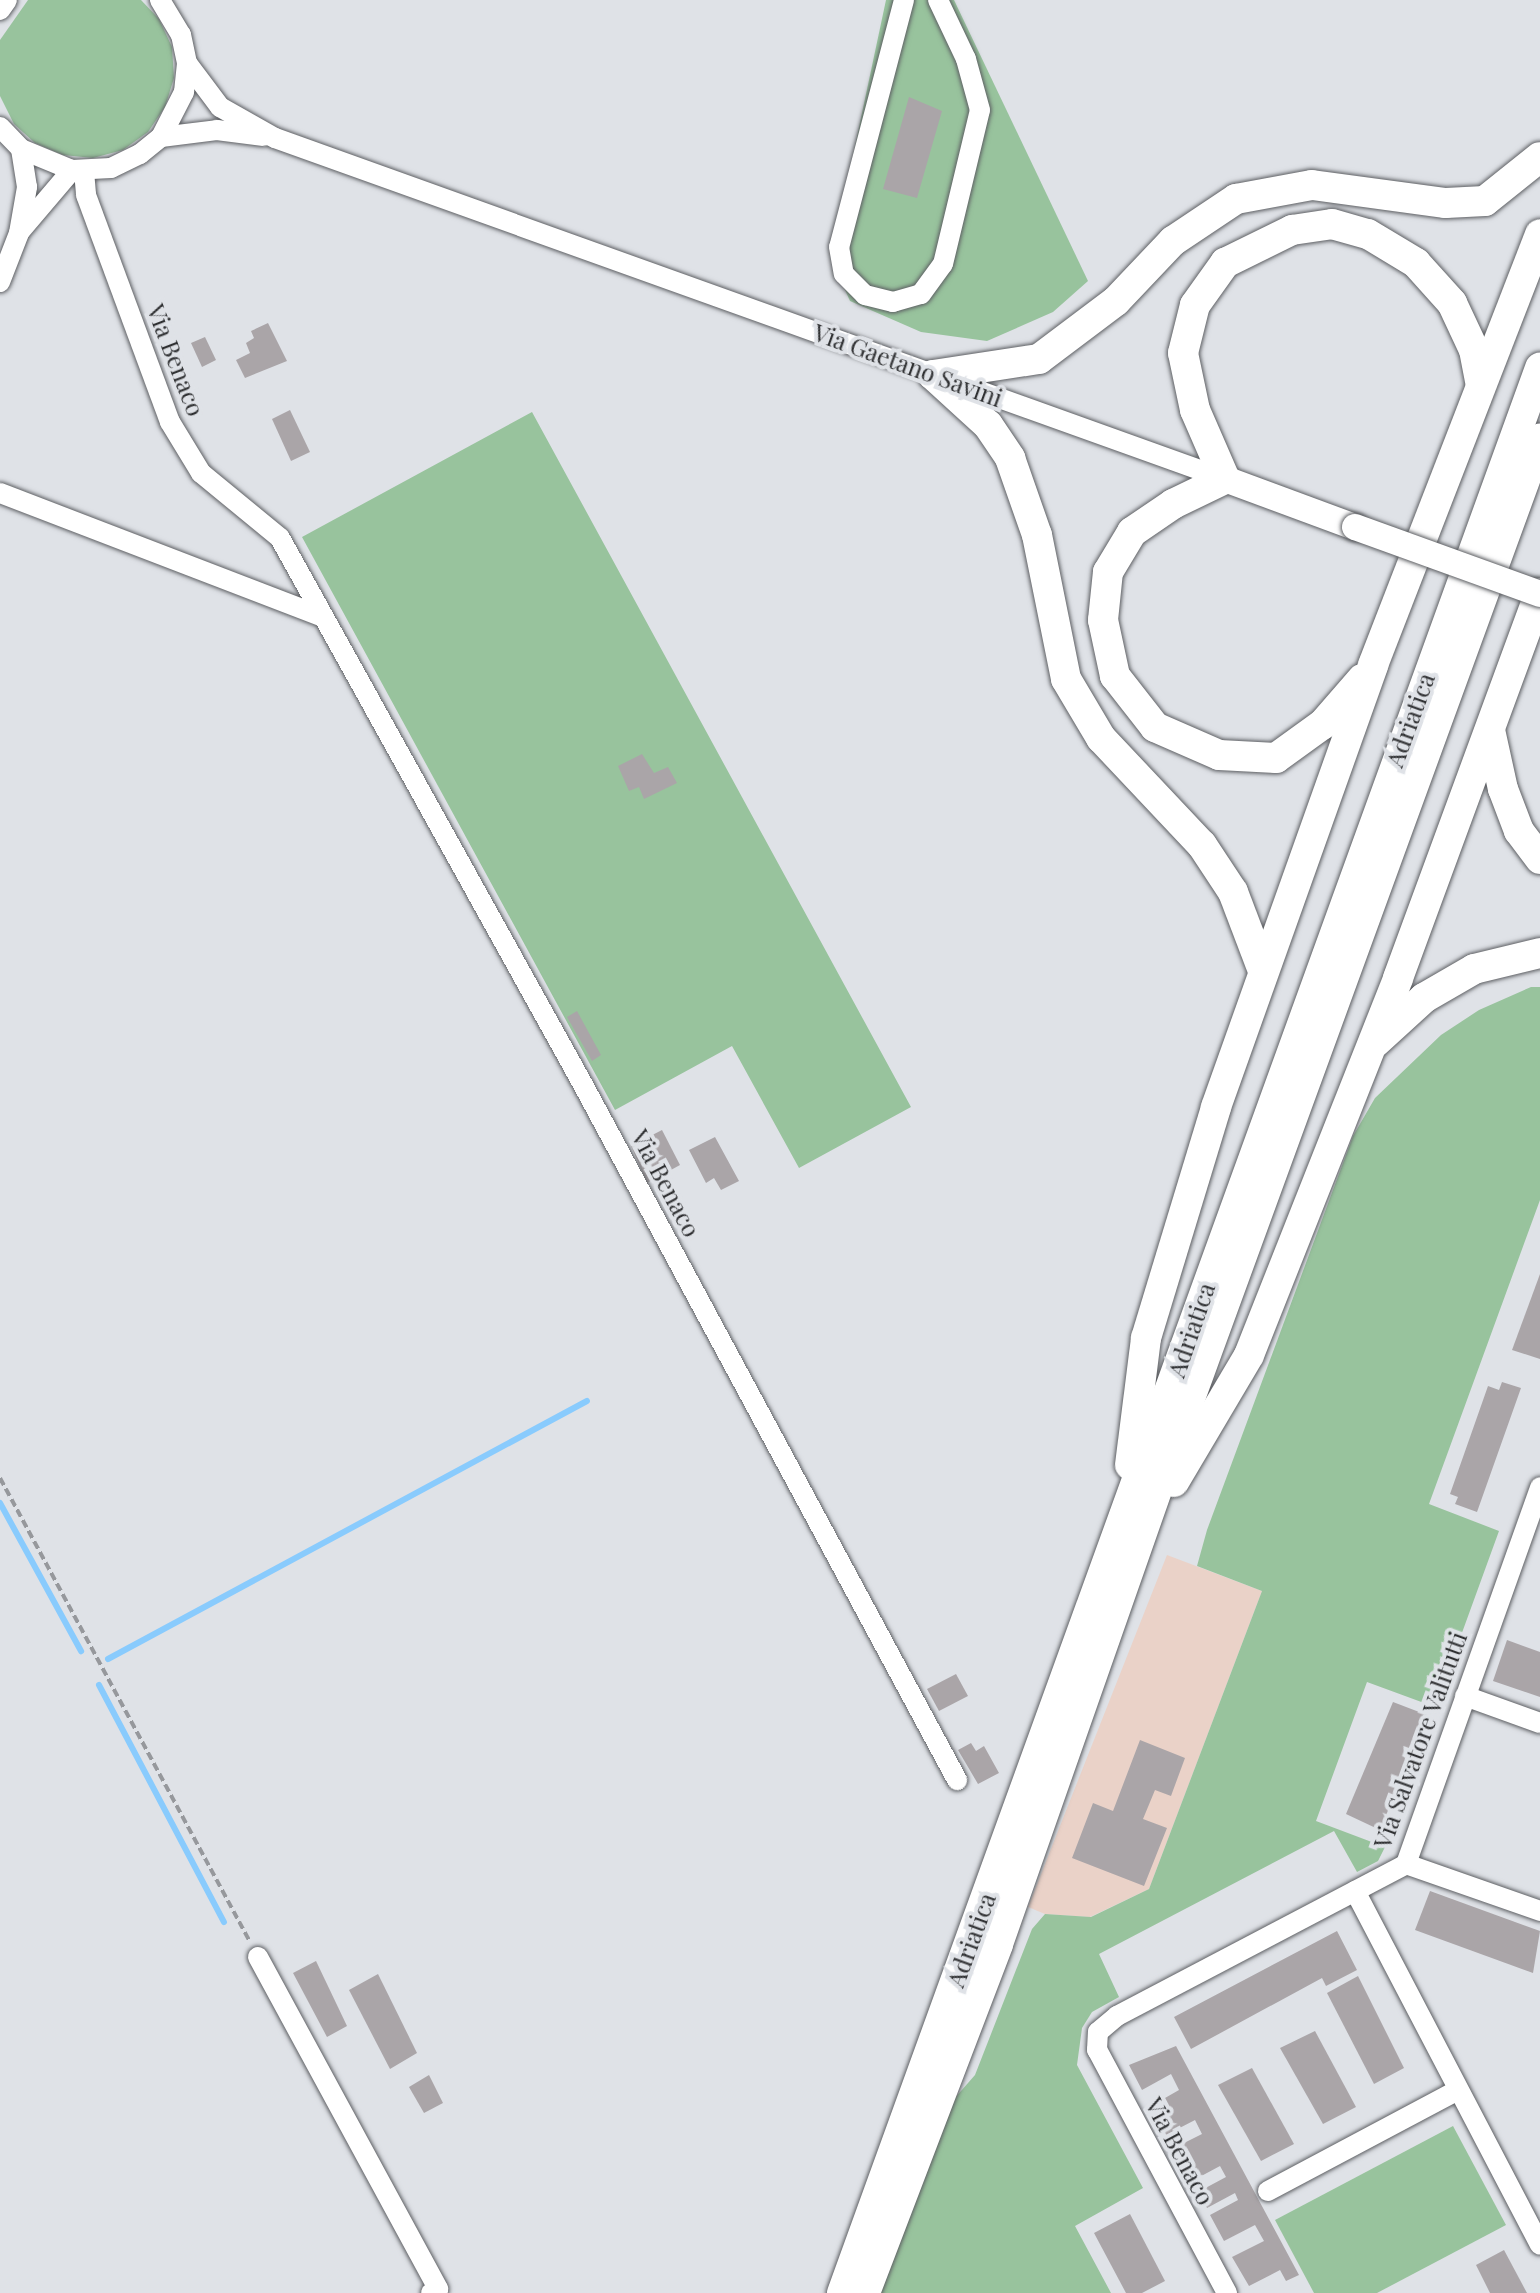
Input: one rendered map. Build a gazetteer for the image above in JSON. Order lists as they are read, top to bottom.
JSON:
{
  "streets": {
    "highway": ["Adriatica"],
    "main road": ["Via Gaetano Savini"],
    "street": ["Via Benaco", "Via Salvatore Valitutti"]
  },
  "crossings": [
    ["Via Benaco", "Via Salvatore Valitutti"]
  ]
}
